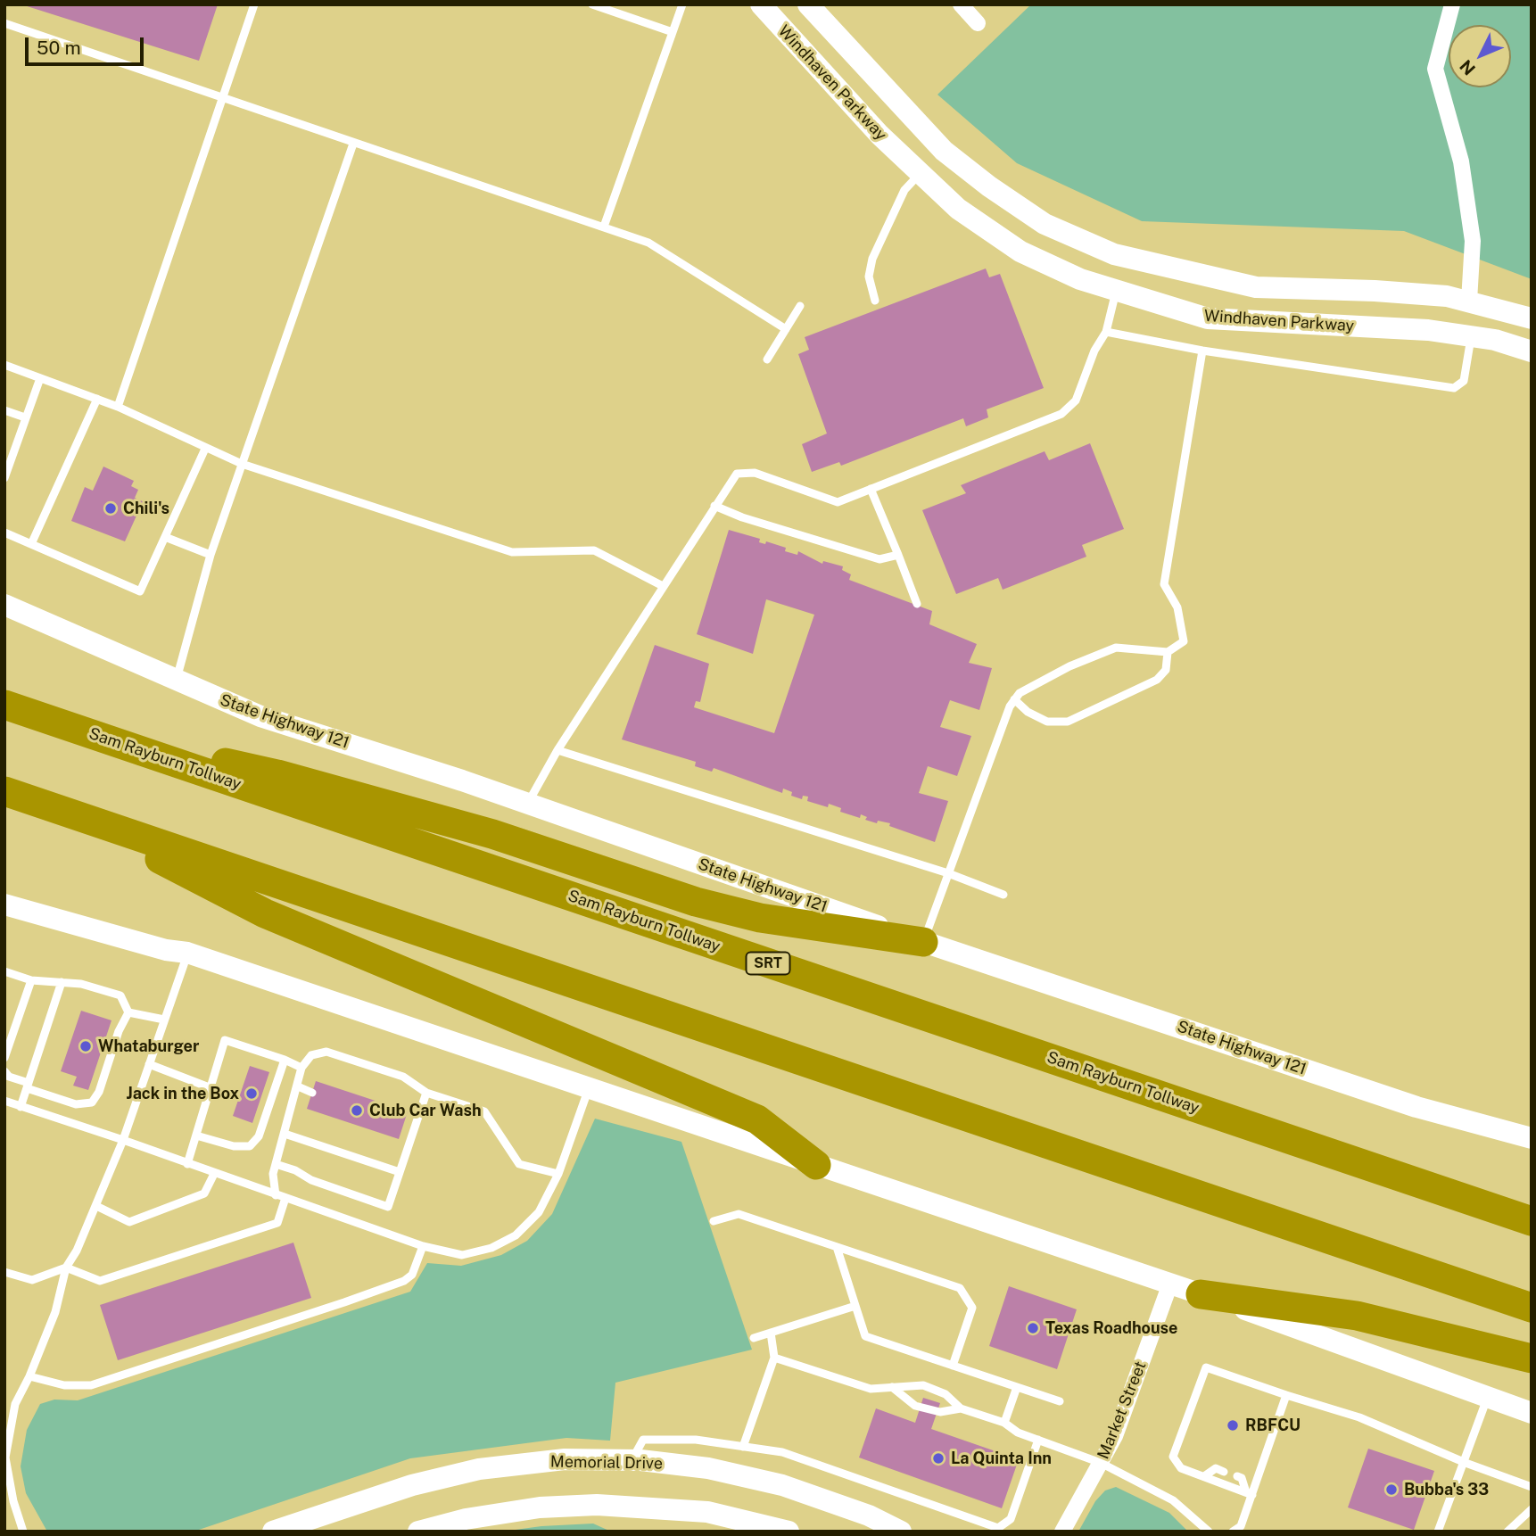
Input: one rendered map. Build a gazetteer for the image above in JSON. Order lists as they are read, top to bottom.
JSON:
{
  "streets": {
    "highway": ["Sam Rayburn Tollway", "SRT"],
    "main road": ["Windhaven Parkway", "State Highway 121", "Memorial Drive"],
    "street": ["Market Street"]
  },
  "places": [
    "Chili's",
    "Whataburger",
    "Jack in the Box",
    "Club Car Wash",
    "Texas Roadhouse",
    "RBFCU",
    "La Quinta Inn",
    "Bubba's 33"
  ],
  "scale_bar": "50 m",
  "north": "bottom left"
}
